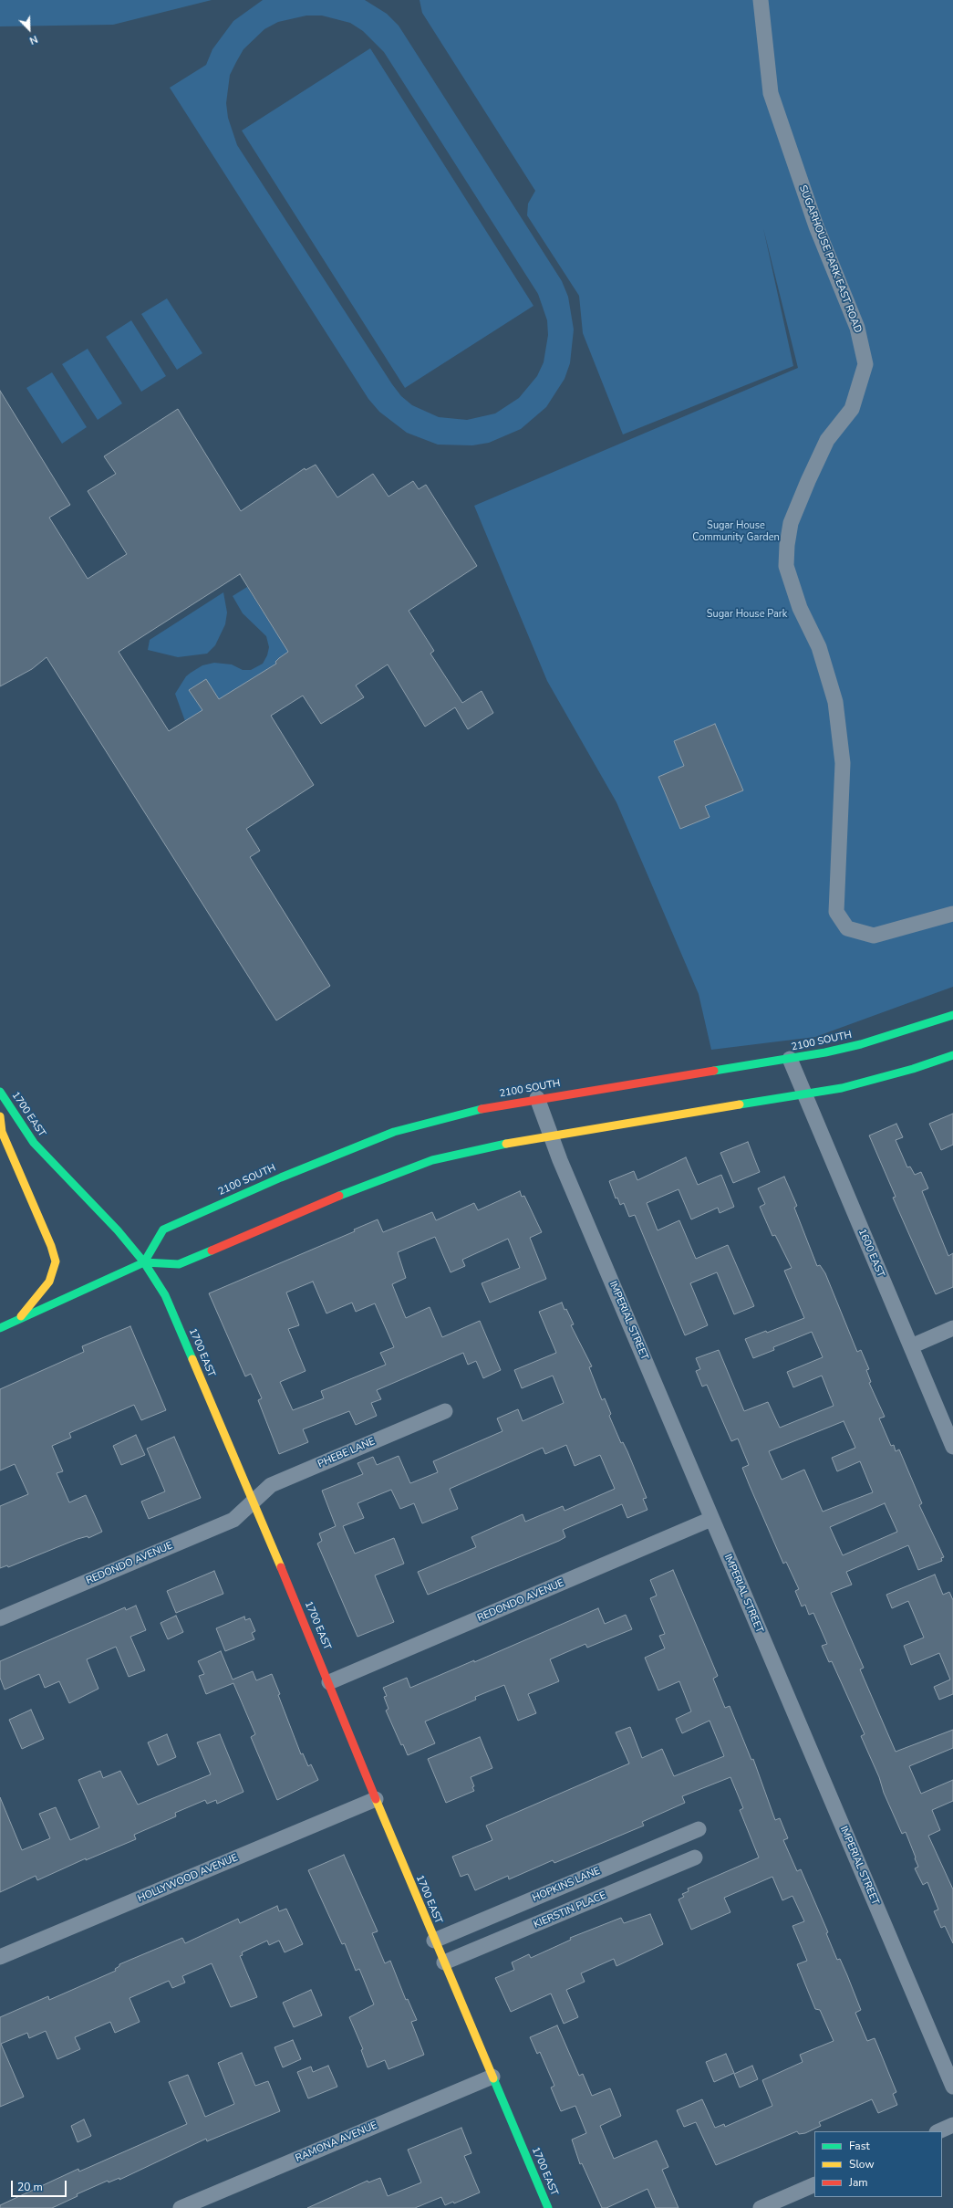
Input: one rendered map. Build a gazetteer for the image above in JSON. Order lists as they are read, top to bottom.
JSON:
{
  "streets": {
    "main road": ["2100 SOUTH", "1700 EAST"],
    "street": [
      "SUGARHOUSE PARK EAST ROAD",
      "1600 EAST",
      "IMPERIAL STREET",
      "PHEBE LANE",
      "REDONDO AVENUE",
      "HOLLYWOOD AVENUE",
      "HOPKINS LANE",
      "KIERSTIN PLACE",
      "RAMONA AVENUE"
    ]
  },
  "crossings": [
    ["2100 SOUTH", "1700 EAST"],
    ["2100 SOUTH", "1600 EAST"],
    ["2100 SOUTH", "IMPERIAL STREET"],
    ["1700 EAST", "PHEBE LANE"],
    ["1700 EAST", "REDONDO AVENUE"],
    ["1700 EAST", "HOLLYWOOD AVENUE"],
    ["1700 EAST", "HOPKINS LANE"],
    ["1700 EAST", "KIERSTIN PLACE"],
    ["1700 EAST", "RAMONA AVENUE"],
    ["IMPERIAL STREET", "REDONDO AVENUE"],
    ["PHEBE LANE", "REDONDO AVENUE"]
  ],
  "parks": ["Sugar House Community Garden", "Sugar House Park"],
  "legend": ["Fast", "Slow", "Jam"],
  "scale_bar": "20 m",
  "north": "bottom right"
}
